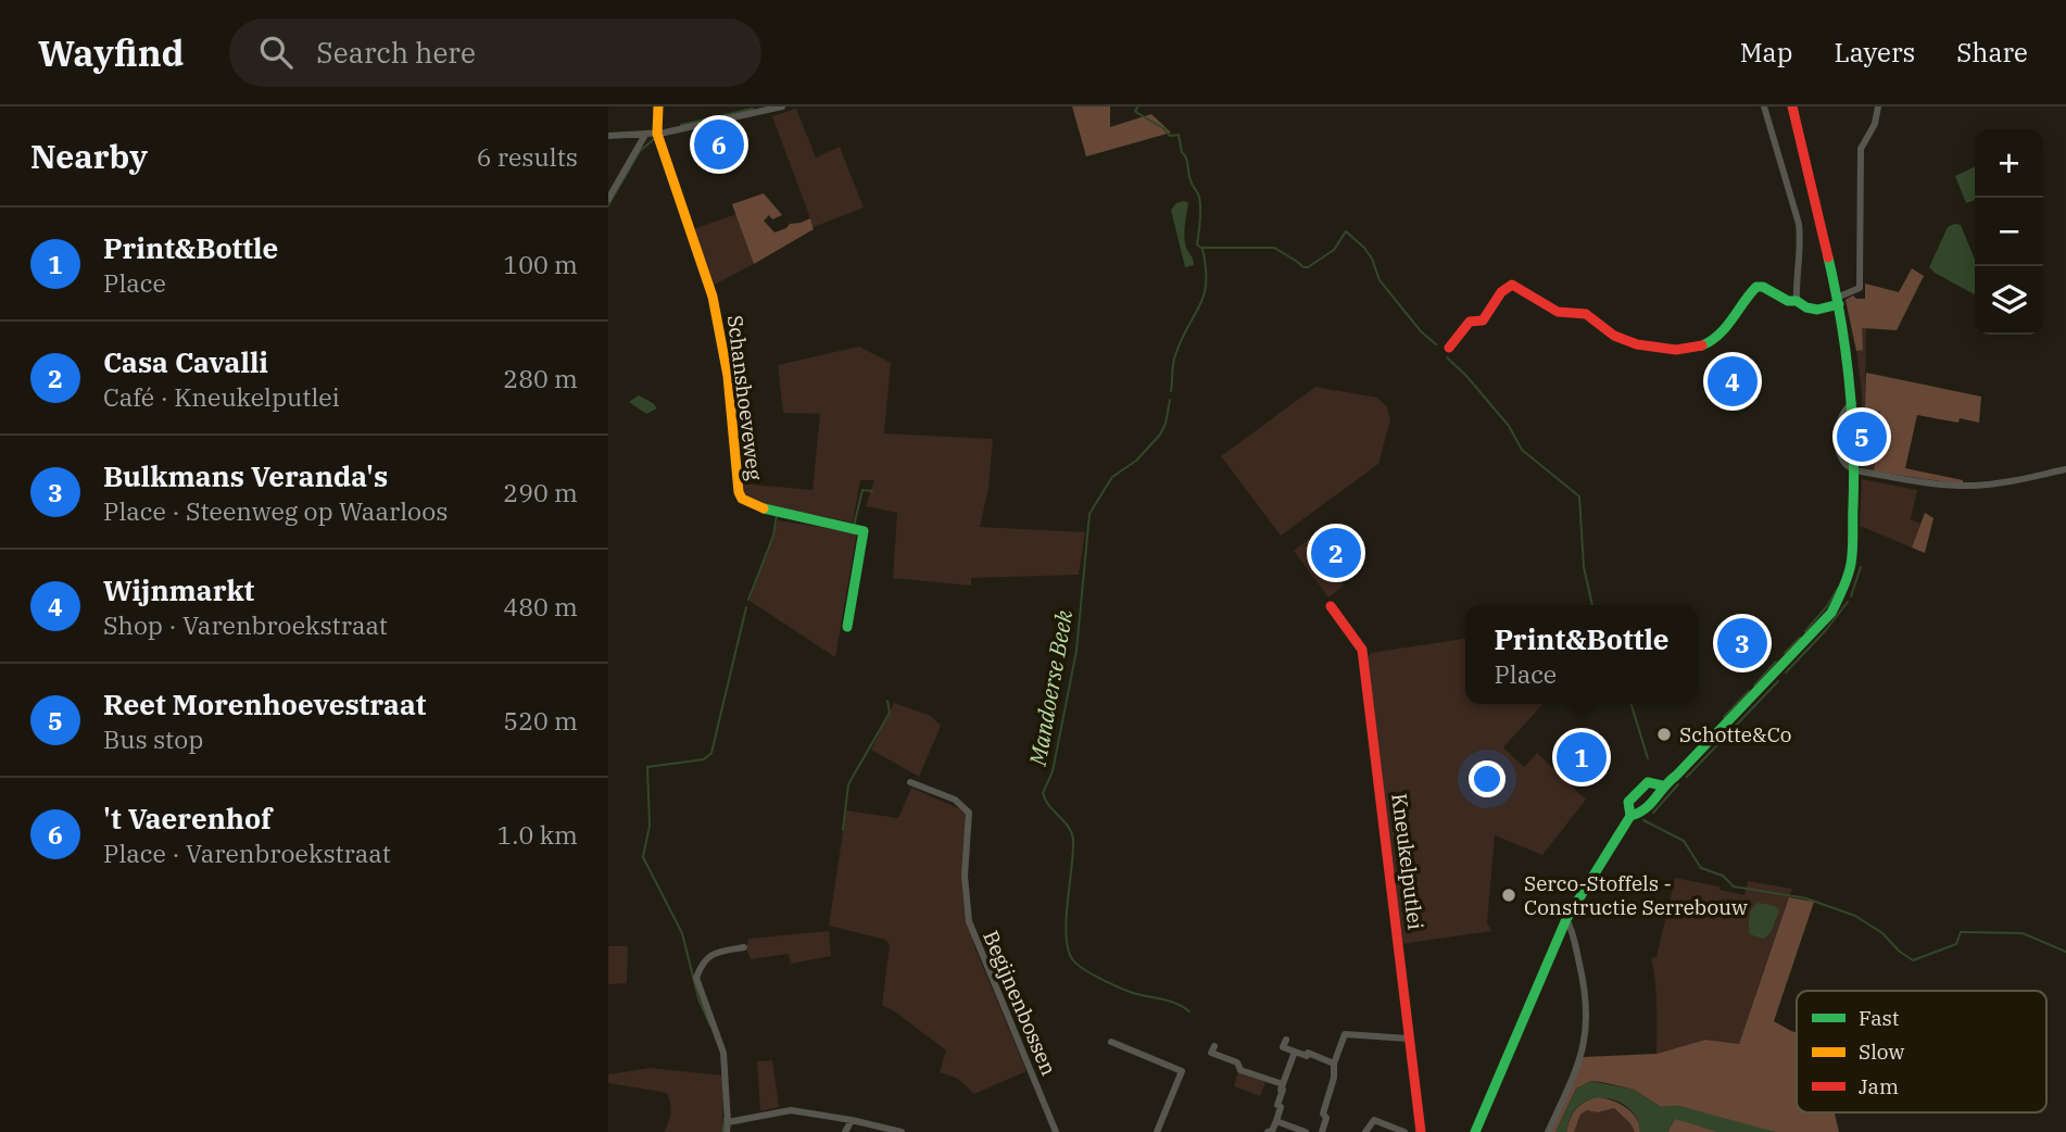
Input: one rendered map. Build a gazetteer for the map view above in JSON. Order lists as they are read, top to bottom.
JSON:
{
  "streets": {
    "street": ["Schanshoeveweg", "Kneukelputlei", "Begijnenbossen"]
  },
  "water": ["Mandoerse Beek"],
  "places": ["Schotte&Co", "Serco-Stoffels - Constructie Serrebouw"],
  "legend": ["Fast", "Slow", "Jam"],
  "page": {
    "header": "Wayfind",
    "search": "Search here",
    "nav": ["Map", "Layers", "Share"],
    "heading": ["Nearby", "6 results"],
    "pins": [
      "6",
      "4",
      "5",
      "2",
      "3",
      "1"
    ],
    "map_buttons": ["+", "−"],
    "list": [
      {
        "mark": "1",
        "name": "Print&Bottle",
        "note": "Place",
        "value": "100 m"
      },
      {
        "mark": "2",
        "name": "Casa Cavalli",
        "note": "Café · Kneukelputlei",
        "value": "280 m"
      },
      {
        "mark": "3",
        "name": "Bulkmans Veranda's",
        "note": "Place · Steenweg op Waarloos",
        "value": "290 m"
      },
      {
        "mark": "4",
        "name": "Wijnmarkt",
        "note": "Shop · Varenbroekstraat",
        "value": "480 m"
      },
      {
        "mark": "5",
        "name": "Reet Morenhoevestraat",
        "note": "Bus stop",
        "value": "520 m"
      },
      {
        "mark": "6",
        "name": "'t Vaerenhof",
        "note": "Place · Varenbroekstraat",
        "value": "1.0 km"
      }
    ],
    "popup": ["Print&Bottle", "Place"]
  }
}
